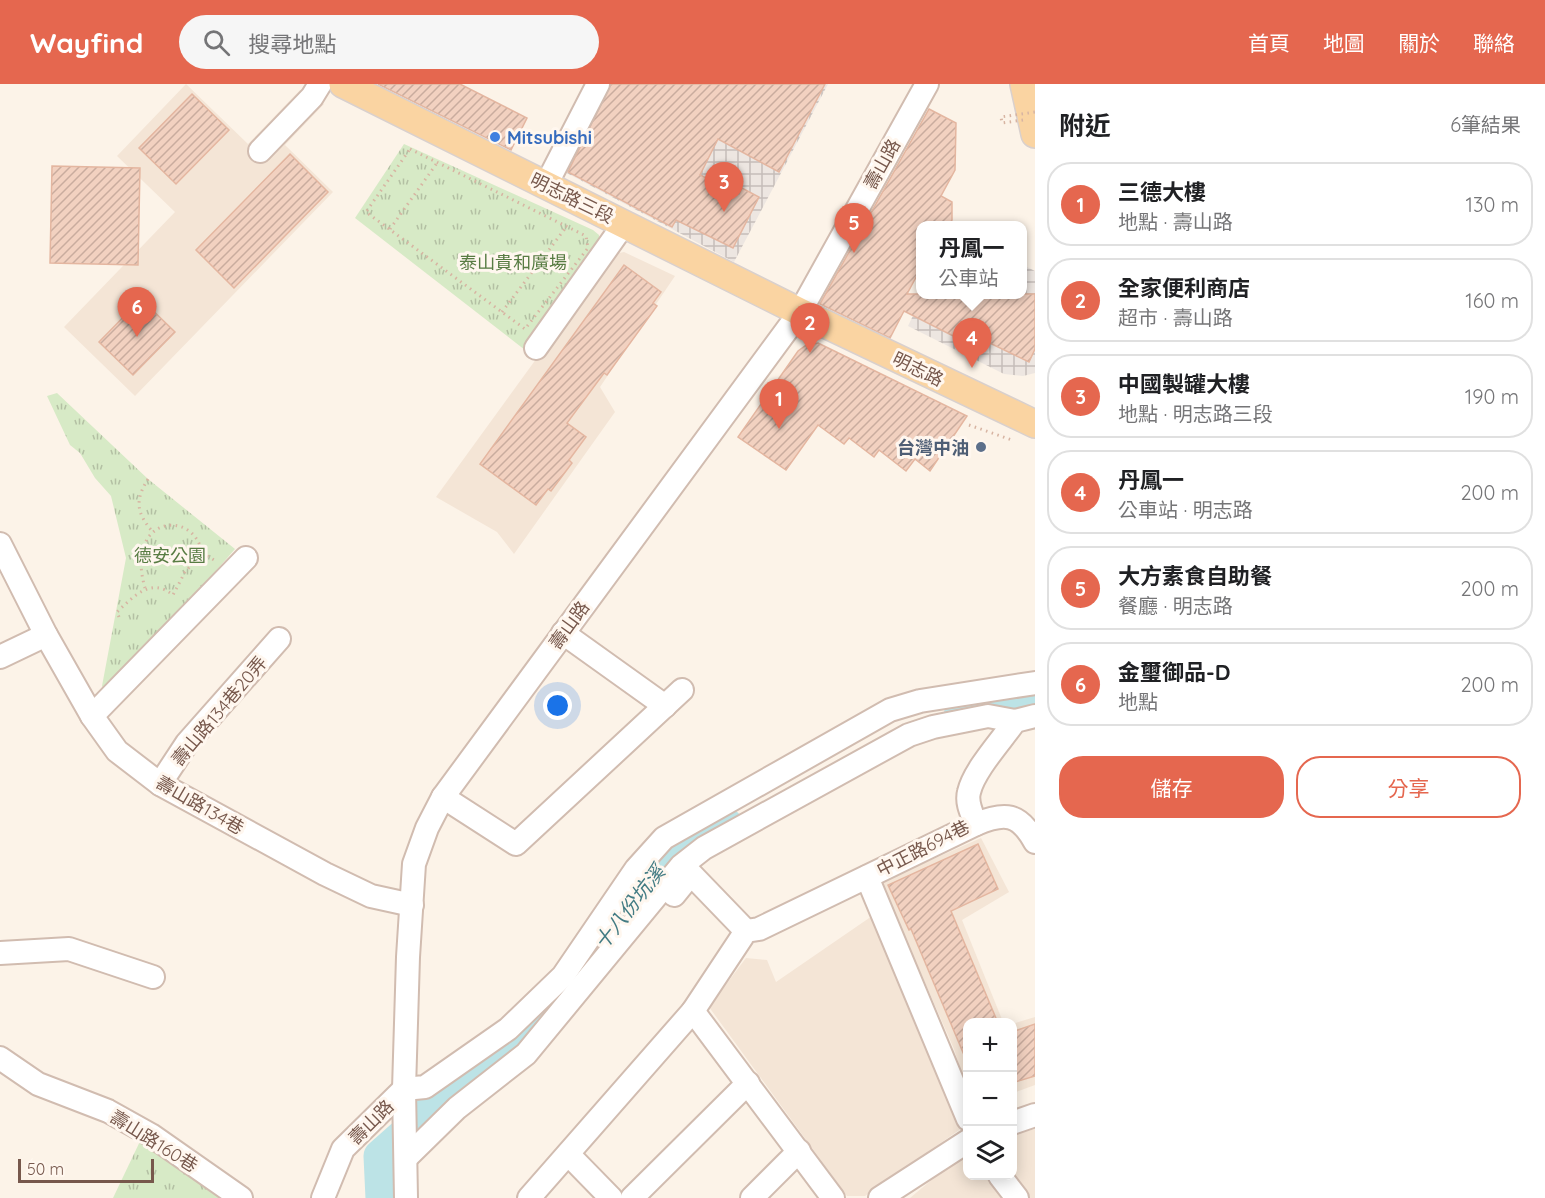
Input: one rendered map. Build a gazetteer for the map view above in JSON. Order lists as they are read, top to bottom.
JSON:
{
  "streets": {
    "main road": ["明志路三段", "明志路"],
    "street": [
      "壽山路",
      "壽山路134巷20弄",
      "壽山路134巷",
      "中正路694巷",
      "壽山路160巷"
    ]
  },
  "crossings": [
    ["壽山路", "明志路三段"],
    ["壽山路", "明志路"],
    ["壽山路", "壽山路134巷"],
    ["明志路三段", "明志路"],
    ["壽山路134巷20弄", "壽山路134巷"]
  ],
  "water": ["十八份坑溪"],
  "parks": ["泰山貴和廣場", "德安公園"],
  "places": ["Mitsubishi", "台灣中油"],
  "scale_bar": "50 m",
  "page": {
    "header": "Wayfind",
    "search": "搜尋地點",
    "nav": [
      "首頁",
      "地圖",
      "關於",
      "聯絡"
    ],
    "heading": ["附近", "6筆結果"],
    "pins": [
      "3",
      "5",
      "6",
      "2",
      "4",
      "1"
    ],
    "list": [
      {
        "mark": "1",
        "name": "三德大樓",
        "note": "地點 · 壽山路",
        "value": "130 m"
      },
      {
        "mark": "2",
        "name": "全家便利商店",
        "note": "超市 · 壽山路",
        "value": "160 m"
      },
      {
        "mark": "3",
        "name": "中國製罐大樓",
        "note": "地點 · 明志路三段",
        "value": "190 m"
      },
      {
        "mark": "4",
        "name": "丹鳳一",
        "note": "公車站 · 明志路",
        "value": "200 m"
      },
      {
        "mark": "5",
        "name": "大方素食自助餐",
        "note": "餐廳 · 明志路",
        "value": "200 m"
      },
      {
        "mark": "6",
        "name": "金璽御品-D",
        "note": "地點",
        "value": "200 m"
      }
    ],
    "popup": ["丹鳳一", "公車站"],
    "buttons": ["儲存", "分享"],
    "map_buttons": ["+", "−"],
    "scale": "50 m"
  }
}
